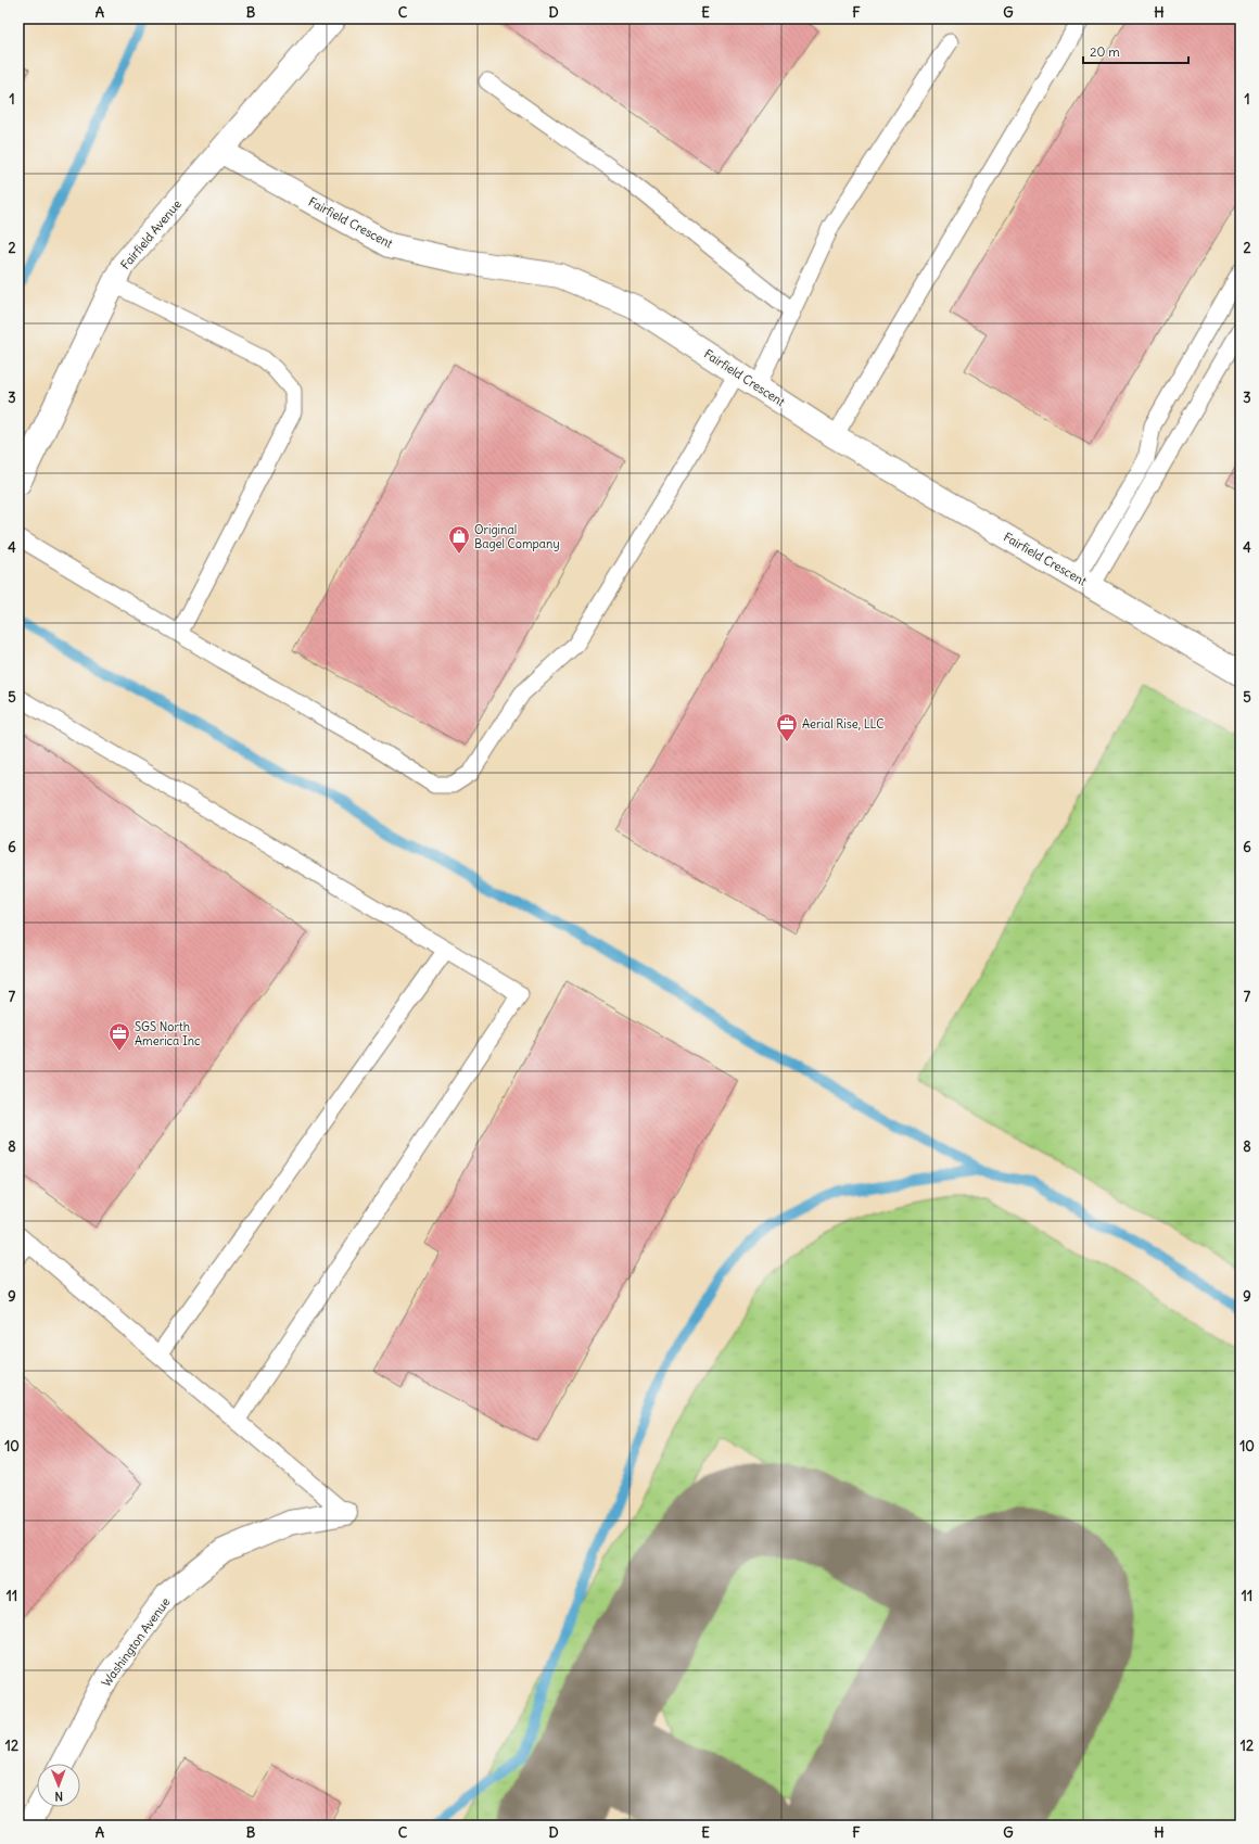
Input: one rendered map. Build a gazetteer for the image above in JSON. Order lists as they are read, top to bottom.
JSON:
{
  "streets": {
    "street": ["Fairfield Crescent", "Fairfield Avenue", "Washington Avenue"]
  },
  "crossings": [
    ["Fairfield Crescent", "Fairfield Avenue"]
  ],
  "places": {
    "shop": ["Original Bagel Company"],
    "office": ["Aerial Rise, LLC", "SGS North America Inc"]
  },
  "scale_bar": "20 m",
  "north": "bottom",
  "grid": {
    "columns": [
      "A",
      "B",
      "C",
      "D",
      "E",
      "F",
      "G",
      "H"
    ],
    "rows": [
      "1",
      "2",
      "3",
      "4",
      "5",
      "6",
      "7",
      "8",
      "9",
      "10",
      "11",
      "12"
    ]
  }
}
